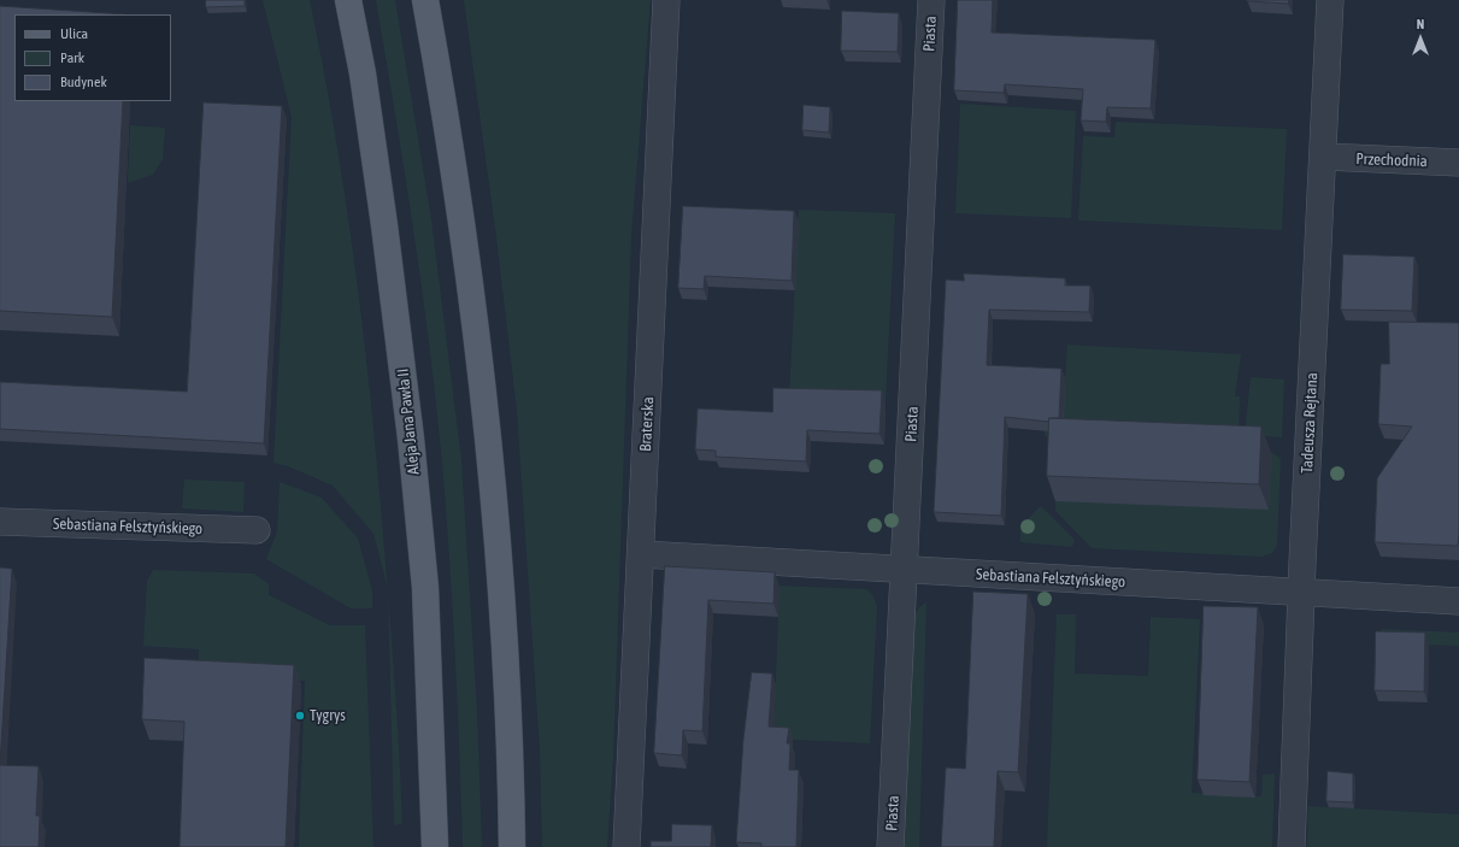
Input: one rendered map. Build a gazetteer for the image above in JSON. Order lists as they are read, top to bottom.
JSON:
{
  "streets": {
    "main road": ["Aleja Jana Pawła II"],
    "street": [
      "Piasta",
      "Przechodnia",
      "Tadeusza Rejtana",
      "Braterska",
      "Sebastiana Felsztyńskiego"
    ]
  },
  "crossings": [
    ["Piasta", "Sebastiana Felsztyńskiego"],
    ["Przechodnia", "Tadeusza Rejtana"],
    ["Tadeusza Rejtana", "Sebastiana Felsztyńskiego"],
    ["Braterska", "Sebastiana Felsztyńskiego"]
  ],
  "places": ["Tygrys"],
  "legend": ["Ulica", "Park", "Budynek"],
  "north": "top"
}
